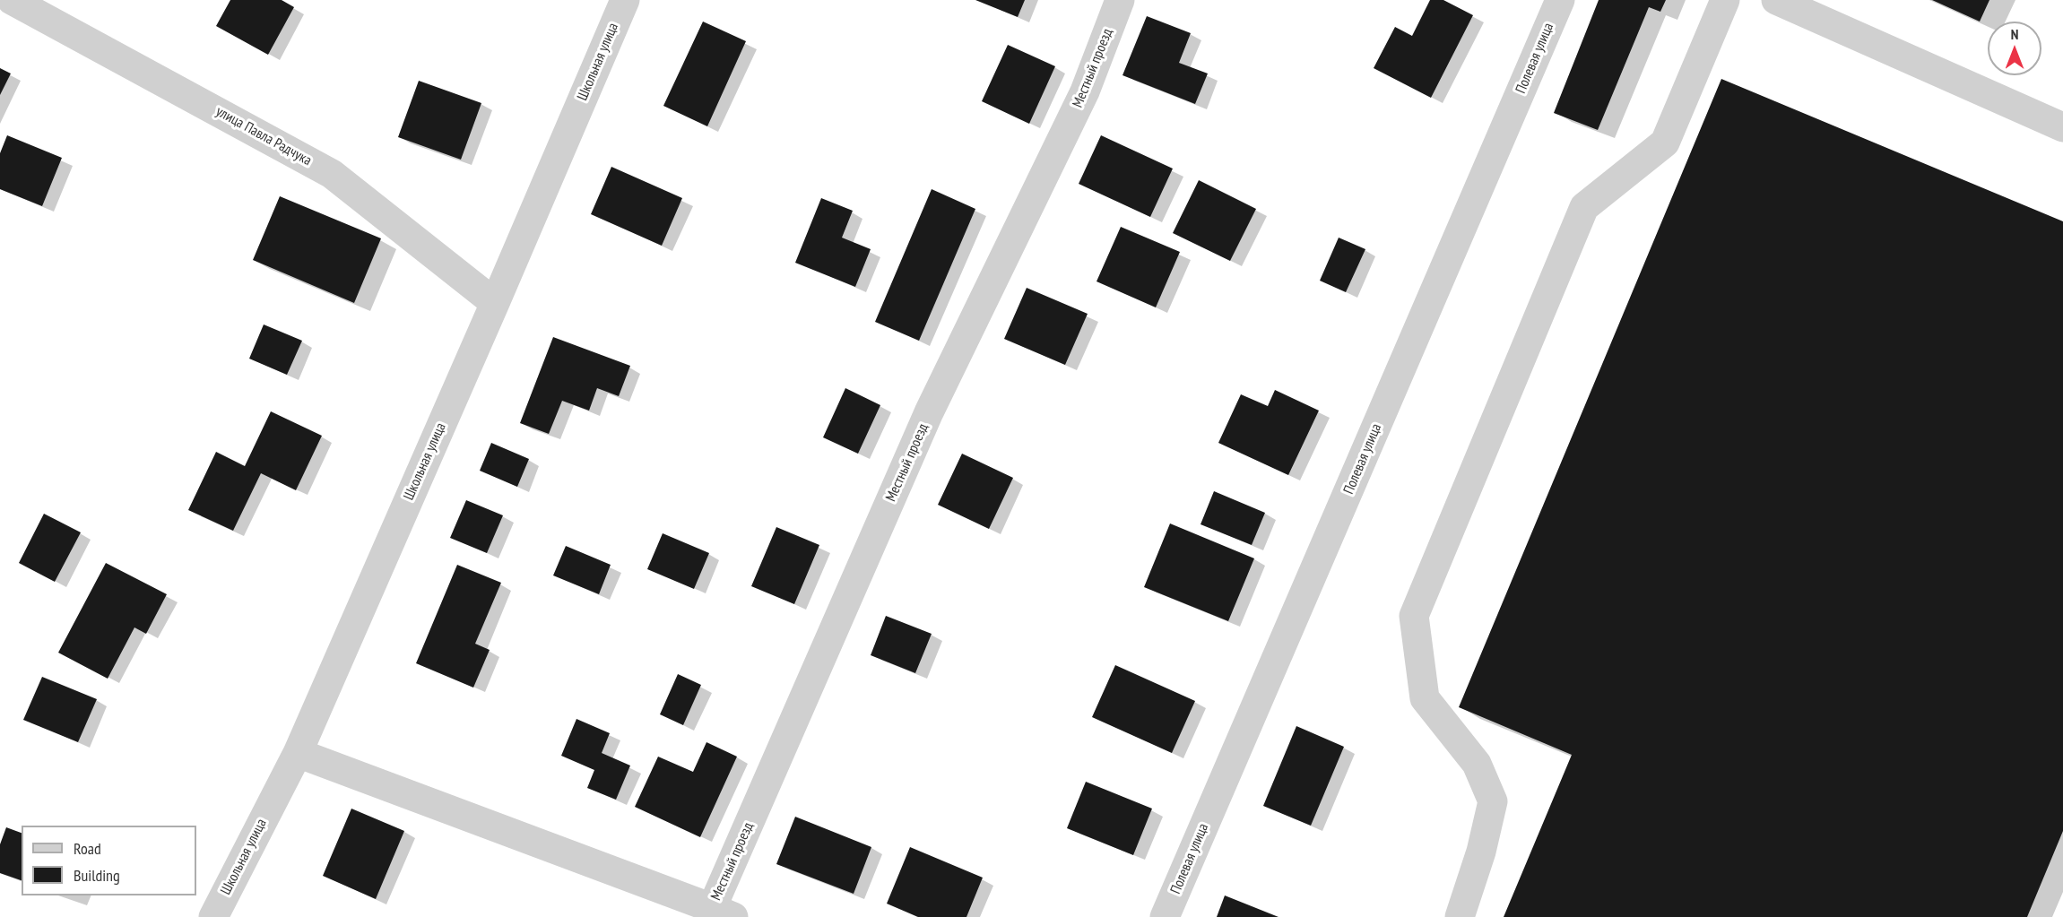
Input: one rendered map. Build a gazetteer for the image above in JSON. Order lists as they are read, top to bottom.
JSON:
{
  "streets": {
    "street": [
      "Полевая улица",
      "Школьная улица",
      "Местный проезд",
      "улица Павла Радчука"
    ]
  },
  "crossings": [
    ["Школьная улица", "улица Павла Радчука"]
  ],
  "legend": ["Road", "Building"],
  "north": "top"
}
